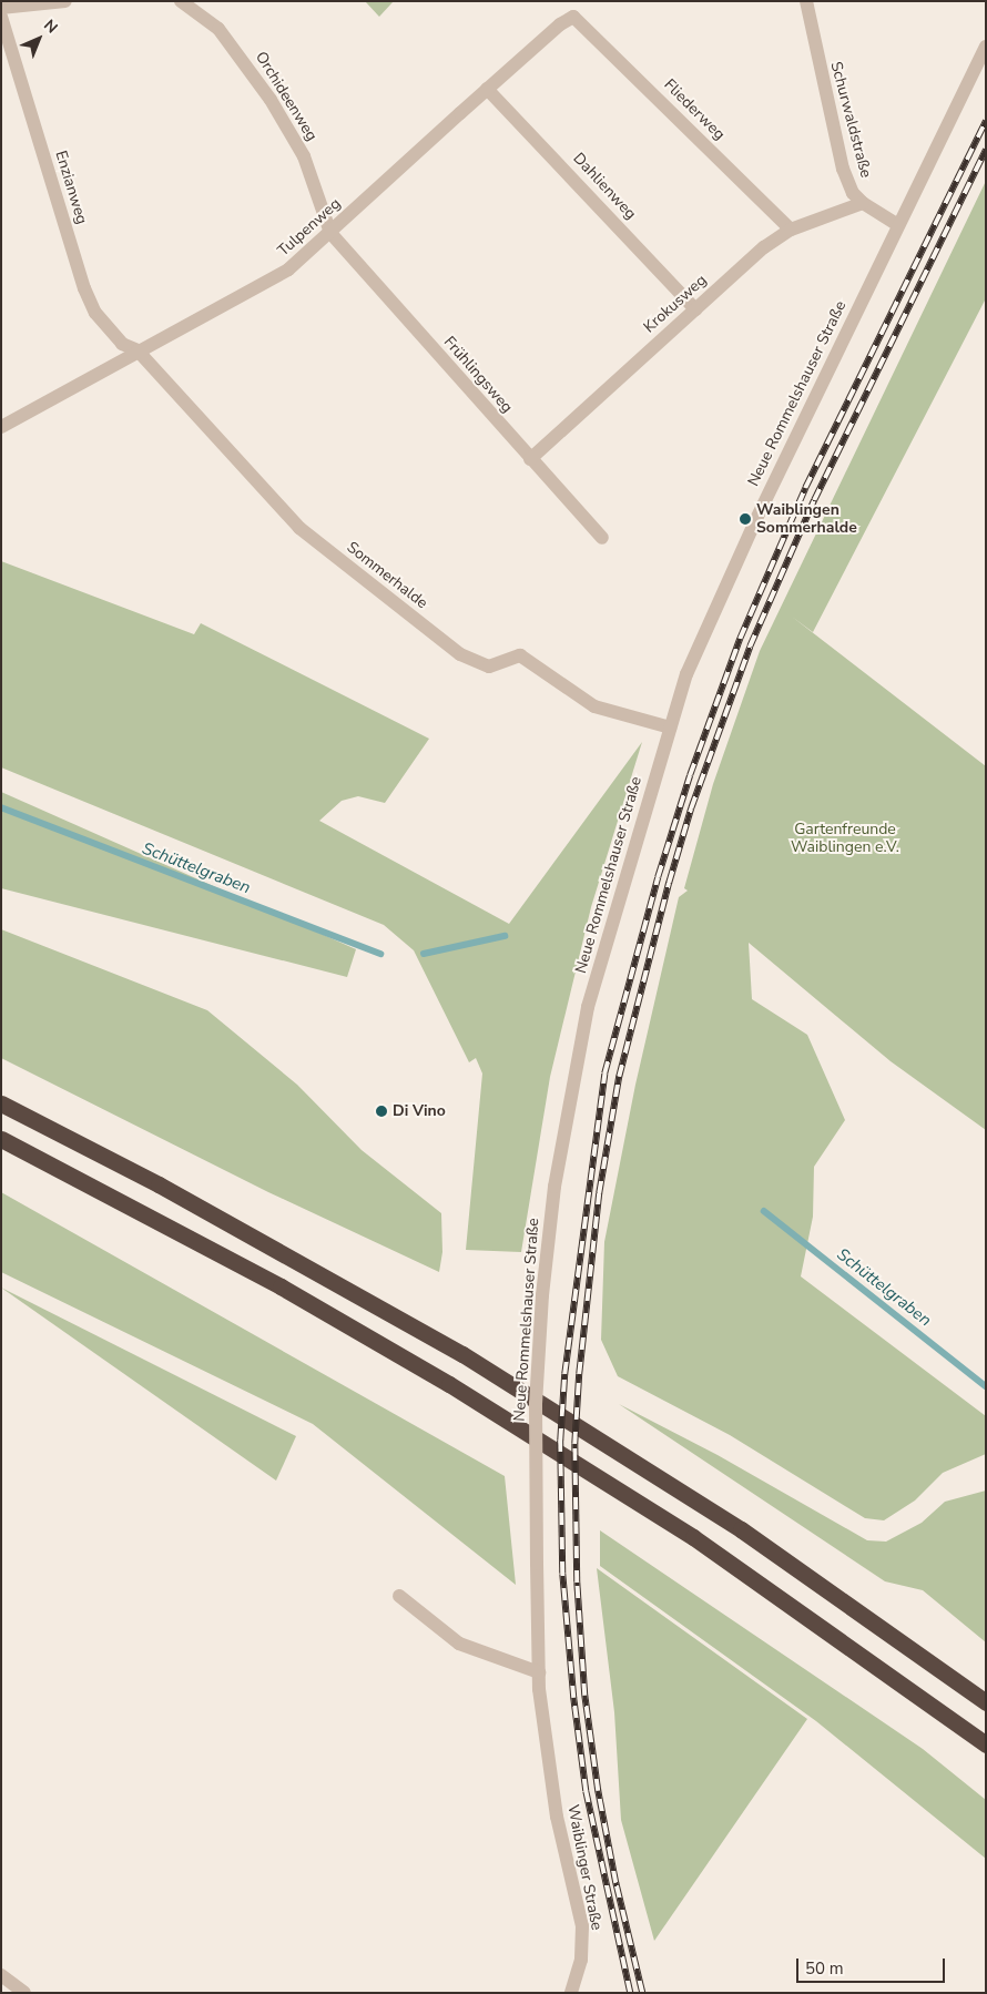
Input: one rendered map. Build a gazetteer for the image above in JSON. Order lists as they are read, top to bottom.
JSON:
{
  "streets": {
    "street": [
      "Orchideenweg",
      "Fliederweg",
      "Schurwaldstraße",
      "Dahlienweg",
      "Enzianweg",
      "Tulpenweg",
      "Krokusweg",
      "Frühlingsweg",
      "Neue Rommelshauser Straße",
      "Sommerhalde",
      "Waiblinger Straße"
    ]
  },
  "crossings": [
    ["Orchideenweg", "Tulpenweg"],
    ["Orchideenweg", "Frühlingsweg"],
    ["Fliederweg", "Tulpenweg"],
    ["Fliederweg", "Krokusweg"],
    ["Schurwaldstraße", "Krokusweg"],
    ["Schurwaldstraße", "Neue Rommelshauser Straße"],
    ["Dahlienweg", "Tulpenweg"],
    ["Dahlienweg", "Krokusweg"],
    ["Enzianweg", "Tulpenweg"],
    ["Enzianweg", "Sommerhalde"],
    ["Tulpenweg", "Frühlingsweg"],
    ["Tulpenweg", "Sommerhalde"],
    ["Krokusweg", "Frühlingsweg"],
    ["Neue Rommelshauser Straße", "Sommerhalde"],
    ["Neue Rommelshauser Straße", "Waiblinger Straße"]
  ],
  "water": ["Schüttelgraben"],
  "parks": ["Gartenfreunde Waiblingen e.V."],
  "places": ["Waiblingen Sommerhalde", "Di Vino"],
  "scale_bar": "50 m",
  "north": "top right"
}
